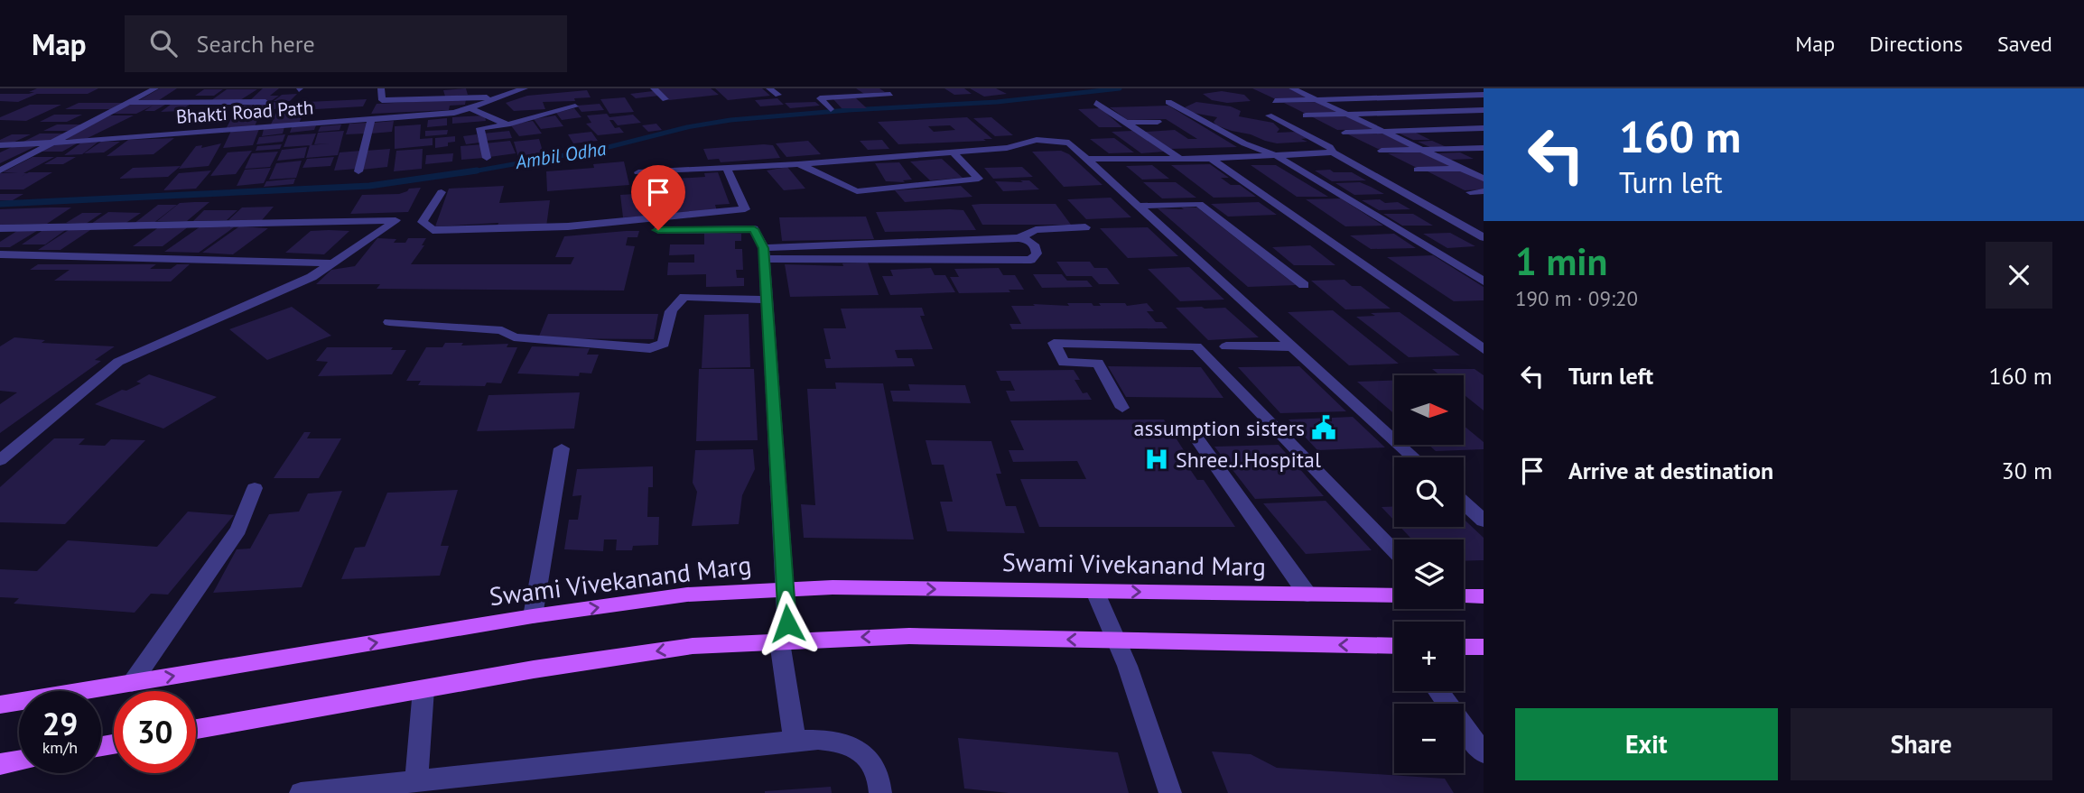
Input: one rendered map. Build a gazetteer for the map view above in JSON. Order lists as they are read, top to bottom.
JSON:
{
  "streets": {
    "main road": ["Swami Vivekanand Marg"],
    "street": ["Bhakti Road Path"]
  },
  "water": ["Ambil Odha"],
  "places": {
    "public building": ["assumption sisters"],
    "hospital": ["Shree.J.Hospital"]
  },
  "north": "right",
  "page": {
    "header": "Map",
    "search": "Search here",
    "nav": ["Map", "Directions", "Saved"],
    "turn": ["160 m", "Turn left"],
    "heading": ["1 min", "190 m · 09:20"],
    "list": [
      {
        "name": "Turn left",
        "value": "160 m"
      },
      {
        "name": "Arrive at destination",
        "value": "30 m"
      }
    ],
    "map_buttons": ["+", "−"],
    "speed": "29 km/h",
    "limit": "30",
    "buttons": ["Exit", "Share"]
  }
}
